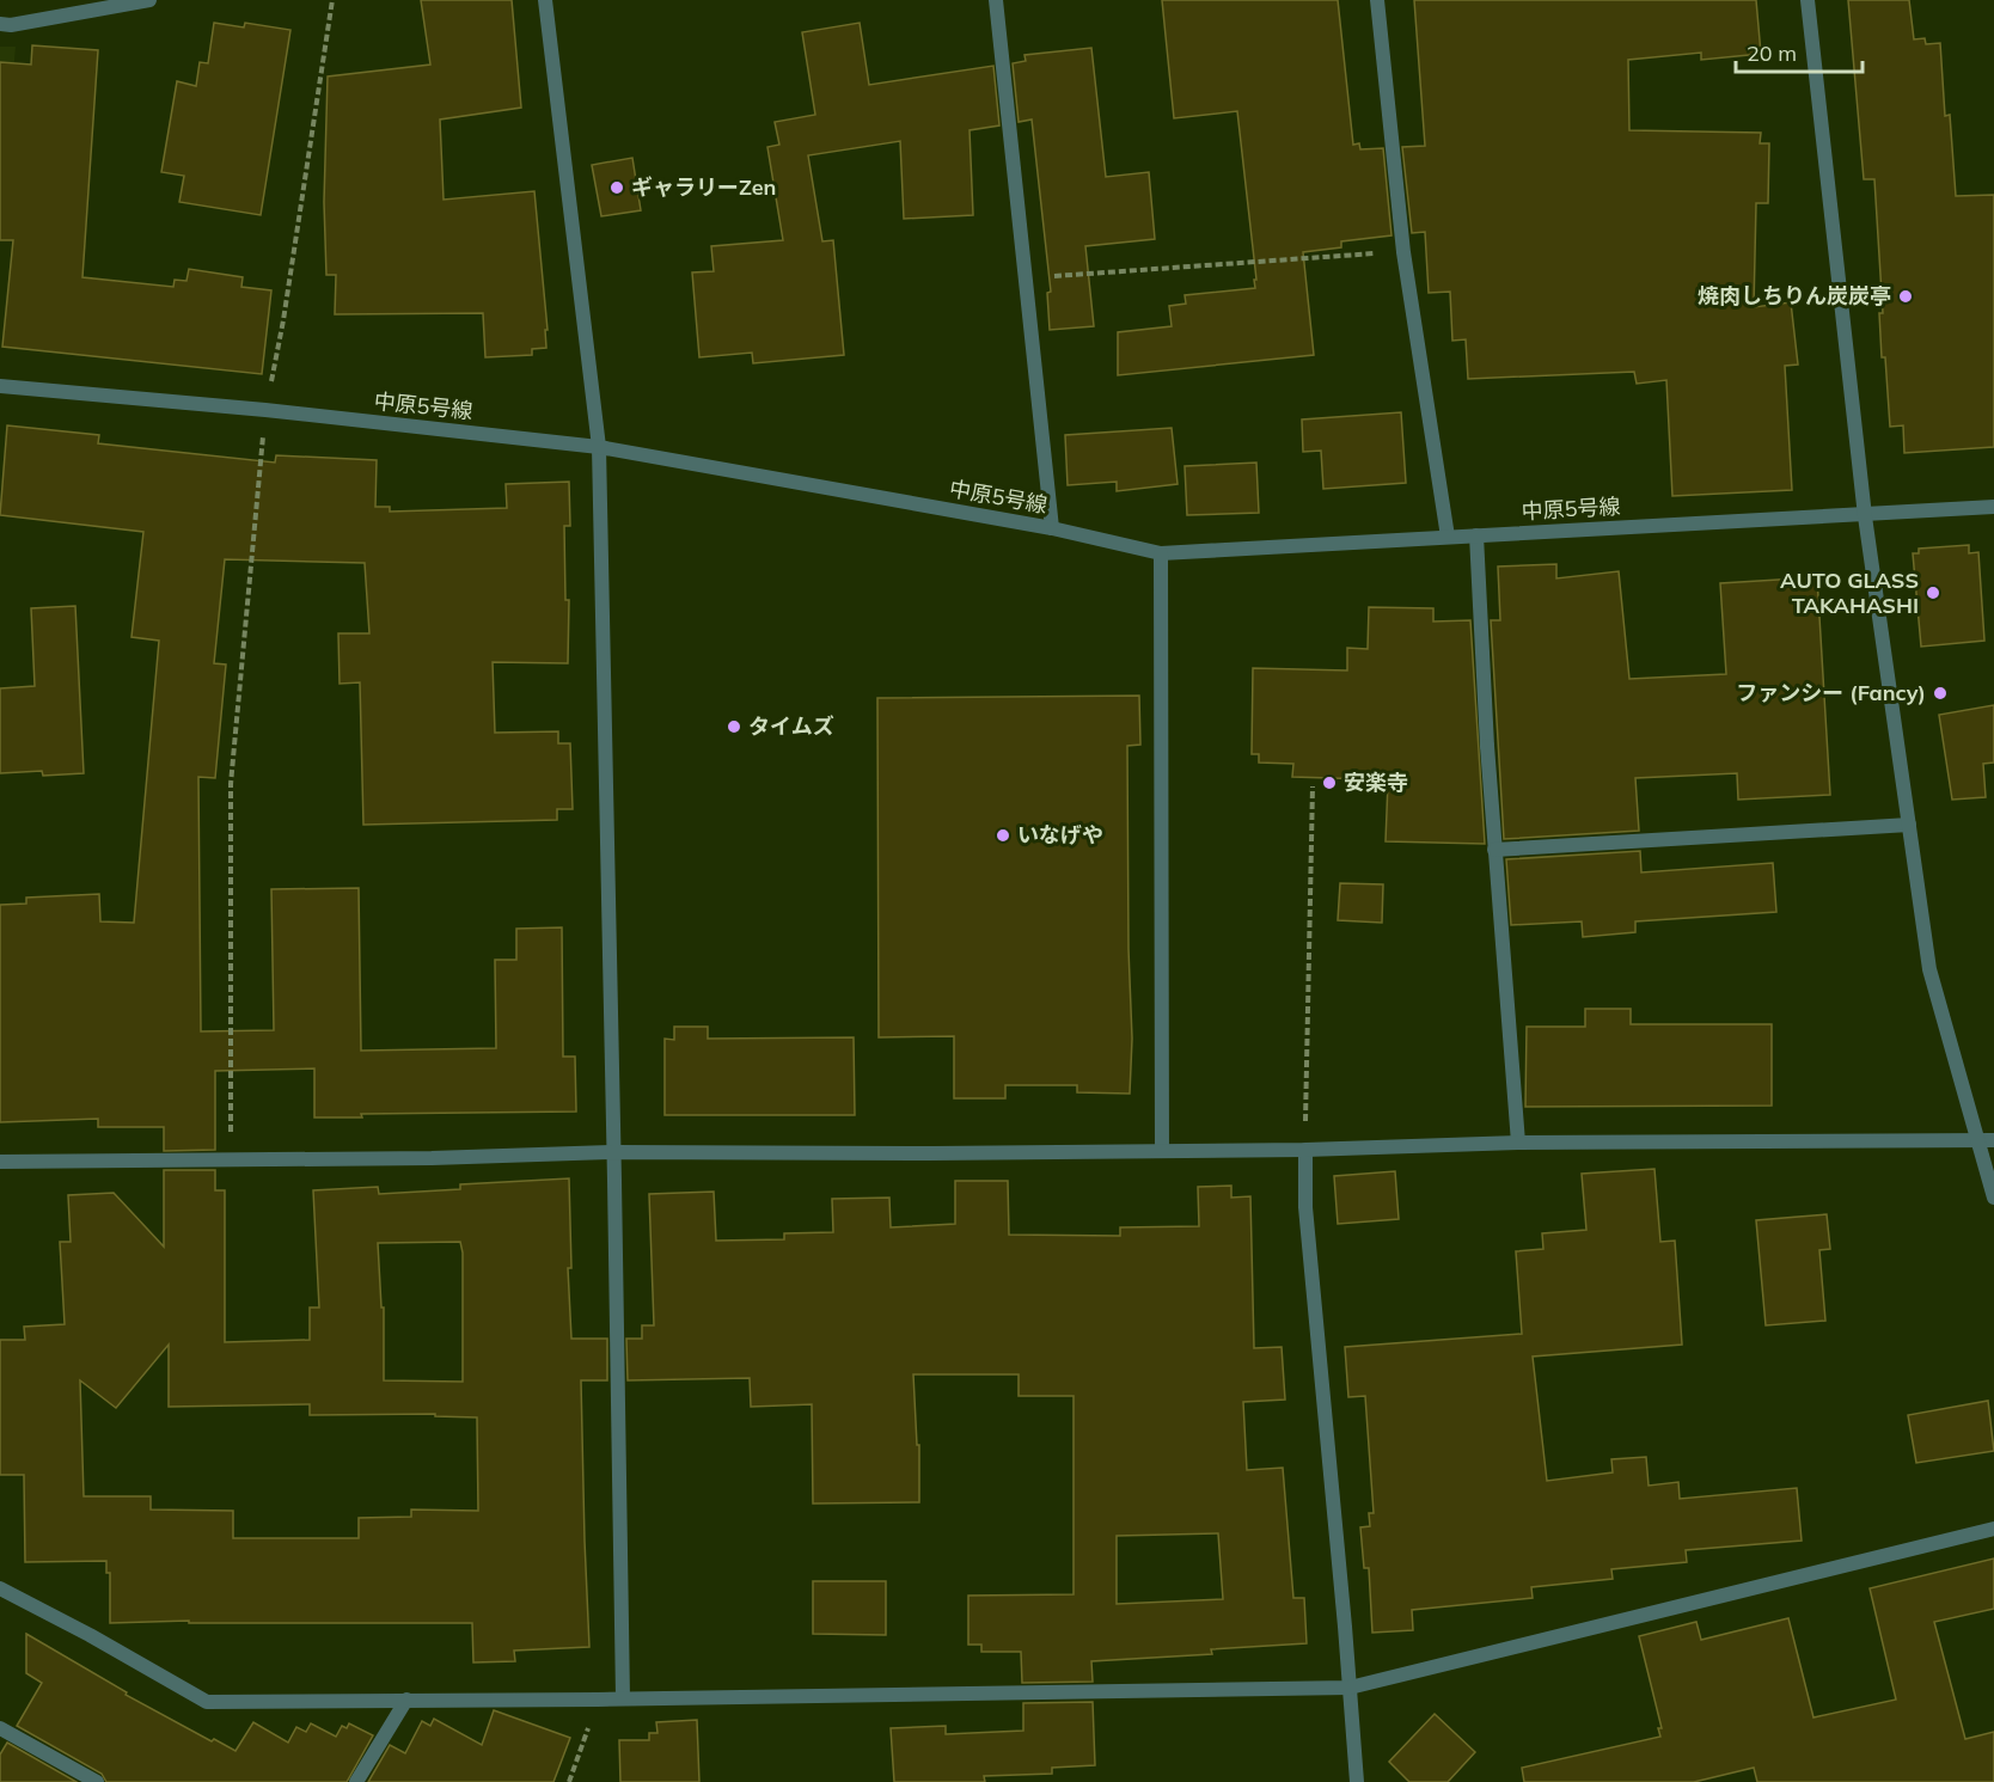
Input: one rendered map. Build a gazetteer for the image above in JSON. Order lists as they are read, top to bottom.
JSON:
{
  "streets": {
    "street": ["中原5号線"]
  },
  "places": [
    "ギャラリーZen",
    "焼肉しちりん炭炭亭",
    "AUTO GLASS TAKAHASHI",
    "ファンシー (Fancy)",
    "タイムズ",
    "安楽寺",
    "いなげや"
  ],
  "scale_bar": "20 m"
}
